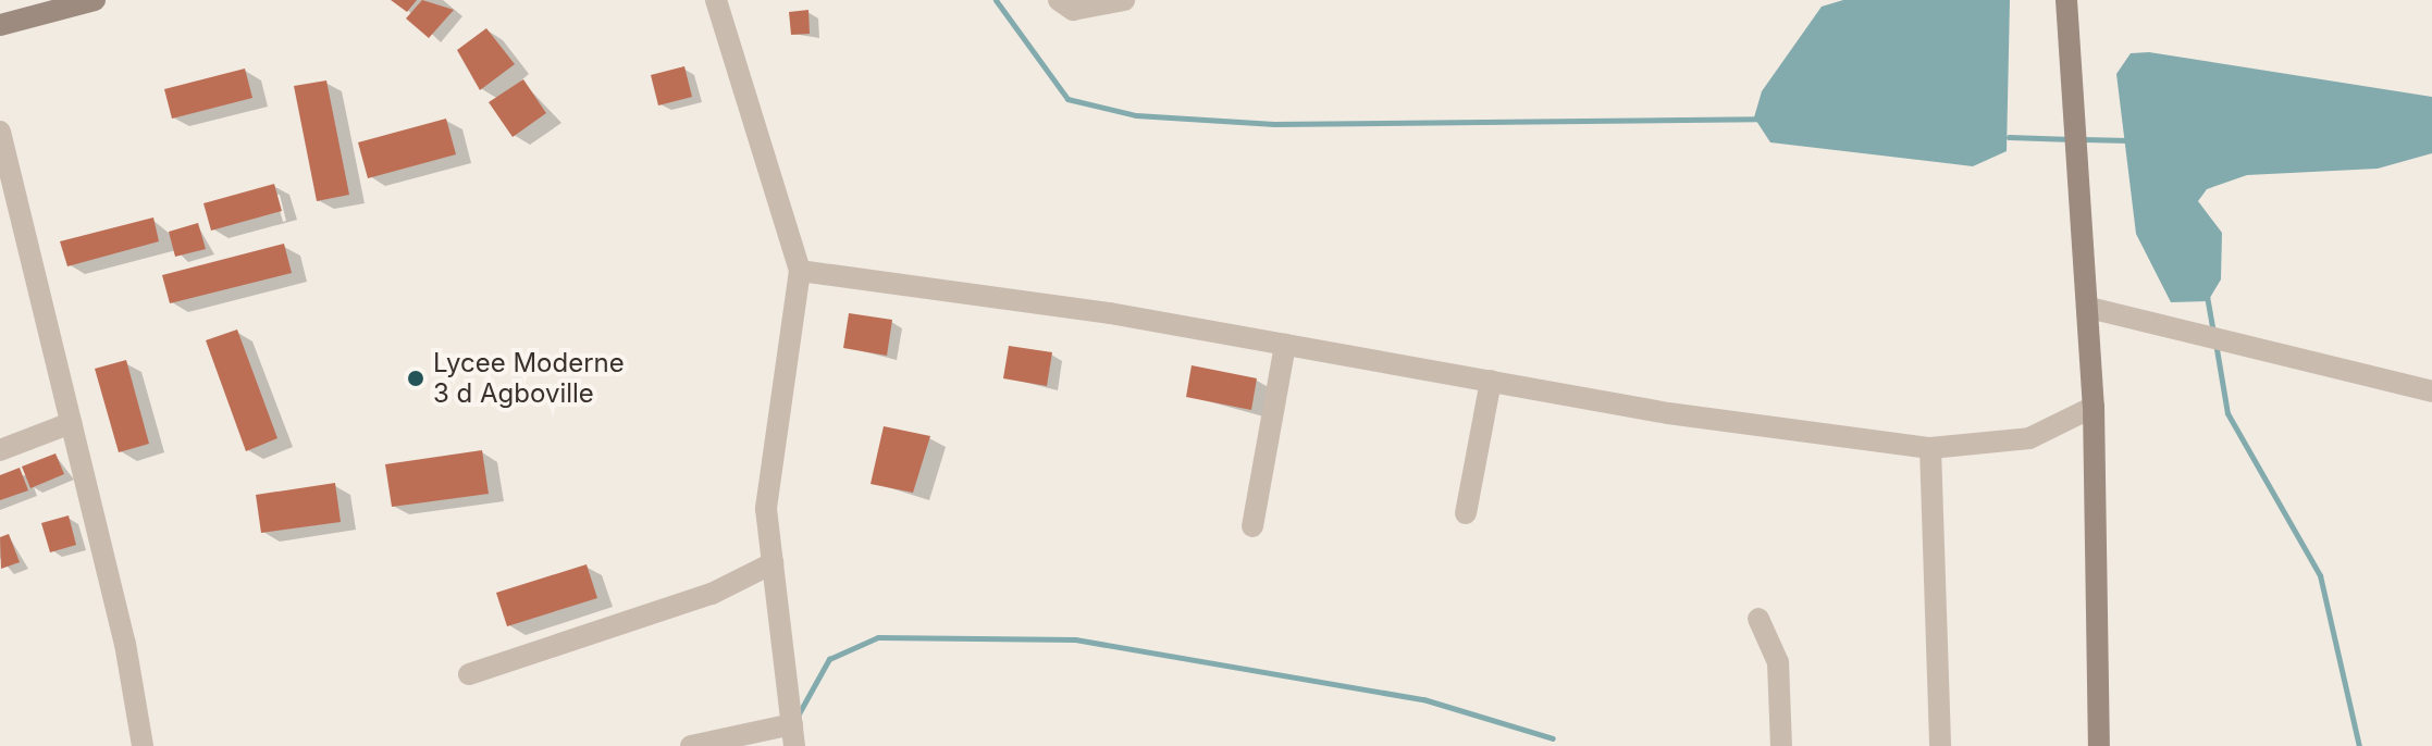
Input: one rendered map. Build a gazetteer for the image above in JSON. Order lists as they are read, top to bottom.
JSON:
{
  "places": ["Lycee Moderne 3 d Agboville"]
}
